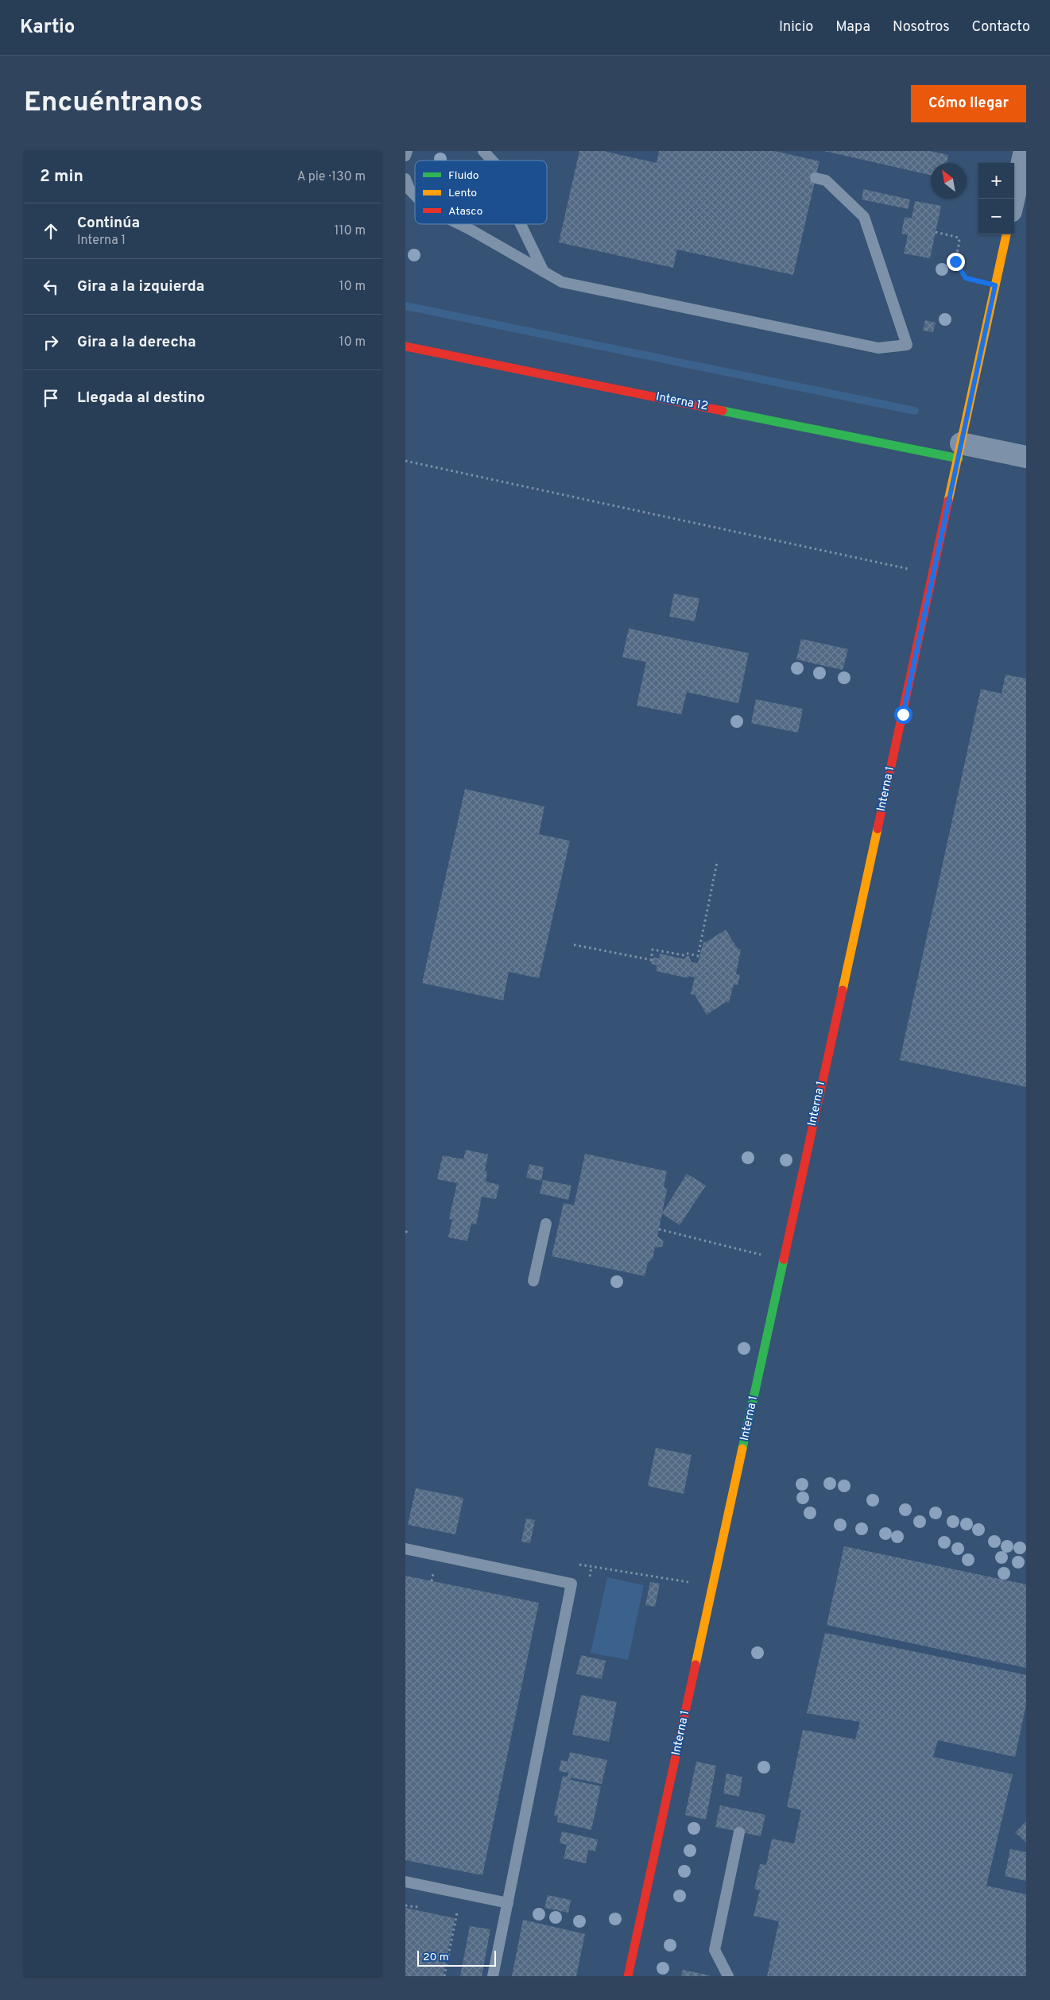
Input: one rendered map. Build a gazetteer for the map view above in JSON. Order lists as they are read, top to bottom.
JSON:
{
  "streets": {
    "street": ["Interna 12", "Interna 1"]
  },
  "crossings": [
    ["Interna 12", "Interna 1"]
  ],
  "legend": ["Fluido", "Lento", "Atasco"],
  "scale_bar": "20 m",
  "north": "top left",
  "page": {
    "header": "Kartio",
    "nav": [
      "Inicio",
      "Mapa",
      "Nosotros",
      "Contacto"
    ],
    "buttons": "Cómo llegar",
    "title": "Encuéntranos",
    "heading": ["2 min", "A pie · 130 m"],
    "map_buttons": ["+", "−"],
    "list": [
      ["Continúa", "Interna 1", "110 m"],
      ["Gira a la izquierda", "10 m"],
      ["Gira a la derecha", "10 m"],
      "Llegada al destino"
    ],
    "scale": "20 m"
  }
}
